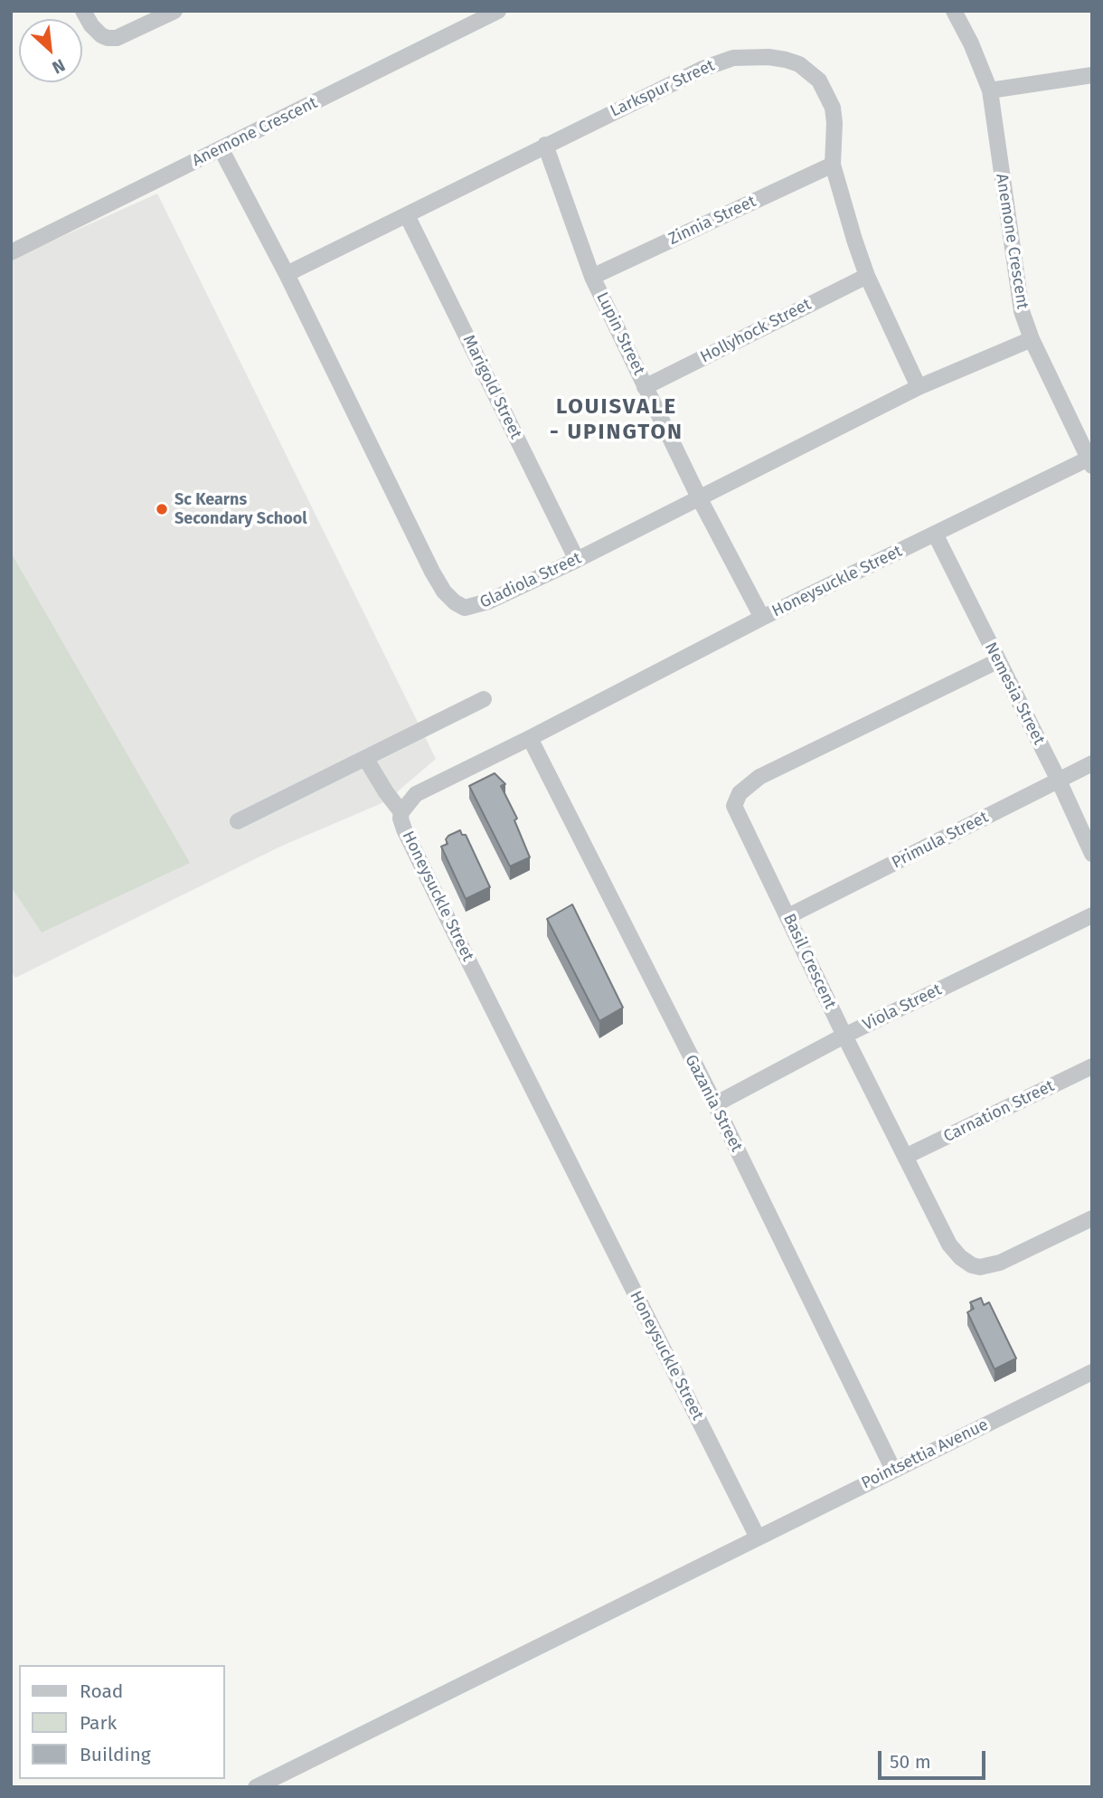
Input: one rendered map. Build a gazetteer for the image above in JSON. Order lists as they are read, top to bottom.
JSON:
{
  "streets": {
    "street": [
      "Larkspur Street",
      "Anemone Crescent",
      "Zinnia Street",
      "Hollyhock Street",
      "Lupin Street",
      "Marigold Street",
      "Gladiola Street",
      "Honeysuckle Street",
      "Nemesia Street",
      "Primula Street",
      "Basil Crescent",
      "Viola Street",
      "Gazania Street",
      "Carnation Street",
      "Pointsettia Avenue"
    ]
  },
  "crossings": [
    ["Larkspur Street", "Zinnia Street"],
    ["Larkspur Street", "Hollyhock Street"],
    ["Larkspur Street", "Lupin Street"],
    ["Larkspur Street", "Marigold Street"],
    ["Larkspur Street", "Gladiola Street"],
    ["Anemone Crescent", "Gladiola Street"],
    ["Anemone Crescent", "Honeysuckle Street"],
    ["Zinnia Street", "Lupin Street"],
    ["Hollyhock Street", "Lupin Street"],
    ["Lupin Street", "Gladiola Street"],
    ["Lupin Street", "Honeysuckle Street"],
    ["Marigold Street", "Gladiola Street"],
    ["Honeysuckle Street", "Nemesia Street"],
    ["Honeysuckle Street", "Gazania Street"],
    ["Honeysuckle Street", "Pointsettia Avenue"],
    ["Nemesia Street", "Primula Street"],
    ["Nemesia Street", "Basil Crescent"],
    ["Primula Street", "Basil Crescent"],
    ["Basil Crescent", "Viola Street"],
    ["Basil Crescent", "Carnation Street"],
    ["Viola Street", "Gazania Street"],
    ["Gazania Street", "Pointsettia Avenue"]
  ],
  "districts": ["LOUISVALE - UPINGTON"],
  "places": ["Sc Kearns Secondary School"],
  "legend": ["Road", "Park", "Building"],
  "scale_bar": "50 m",
  "north": "bottom right"
}
